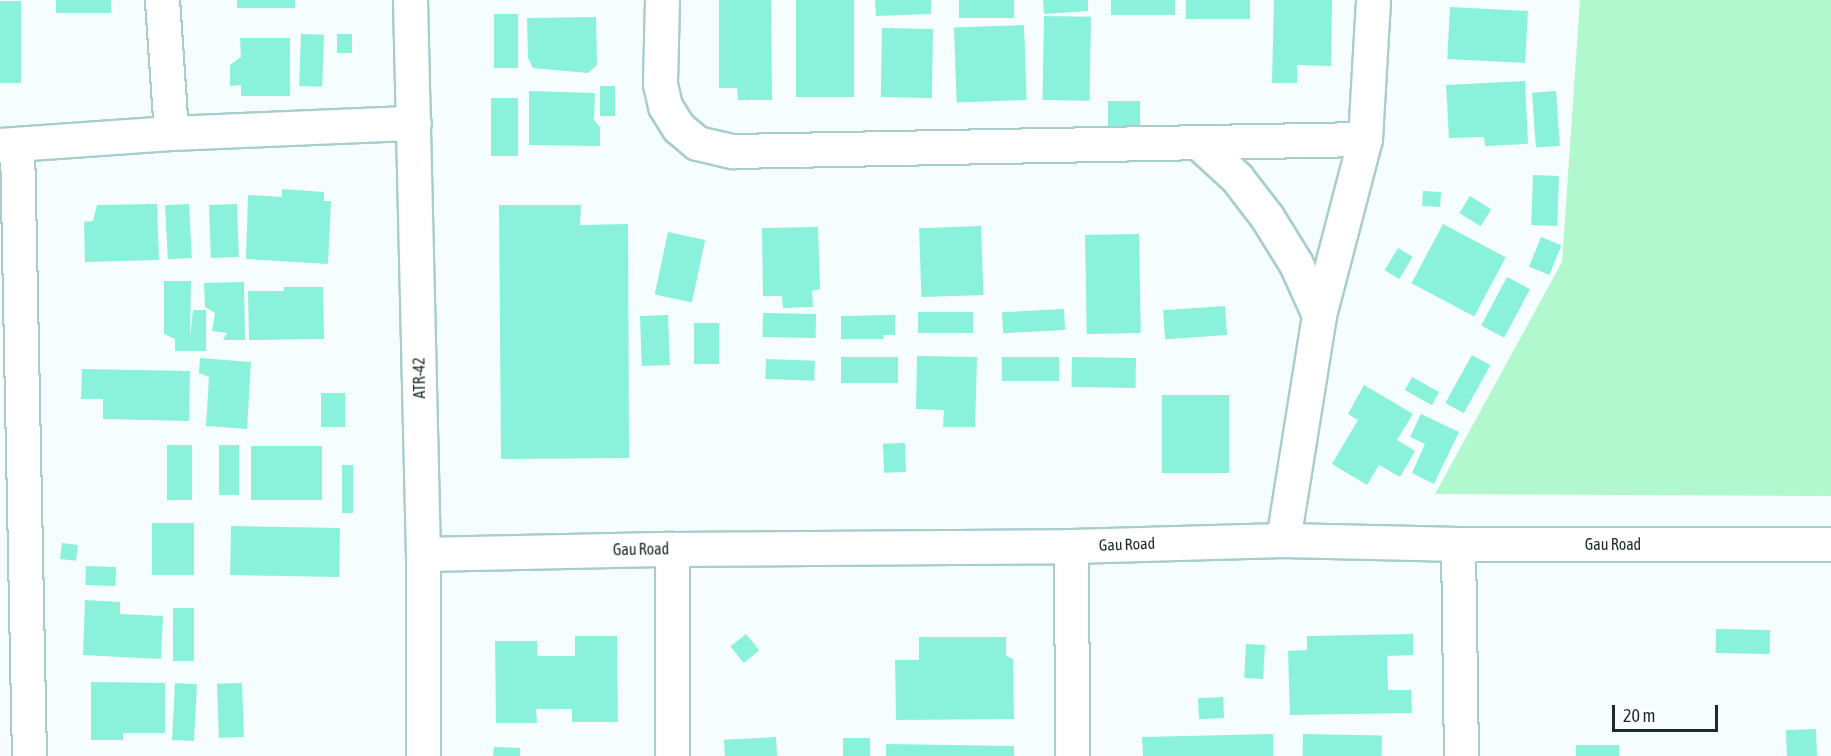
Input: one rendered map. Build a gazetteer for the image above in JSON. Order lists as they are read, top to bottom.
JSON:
{
  "streets": {
    "street": ["ATR-42", "Gau Road"]
  },
  "crossings": [
    ["ATR-42", "Gau Road"]
  ],
  "scale_bar": "20 m"
}
